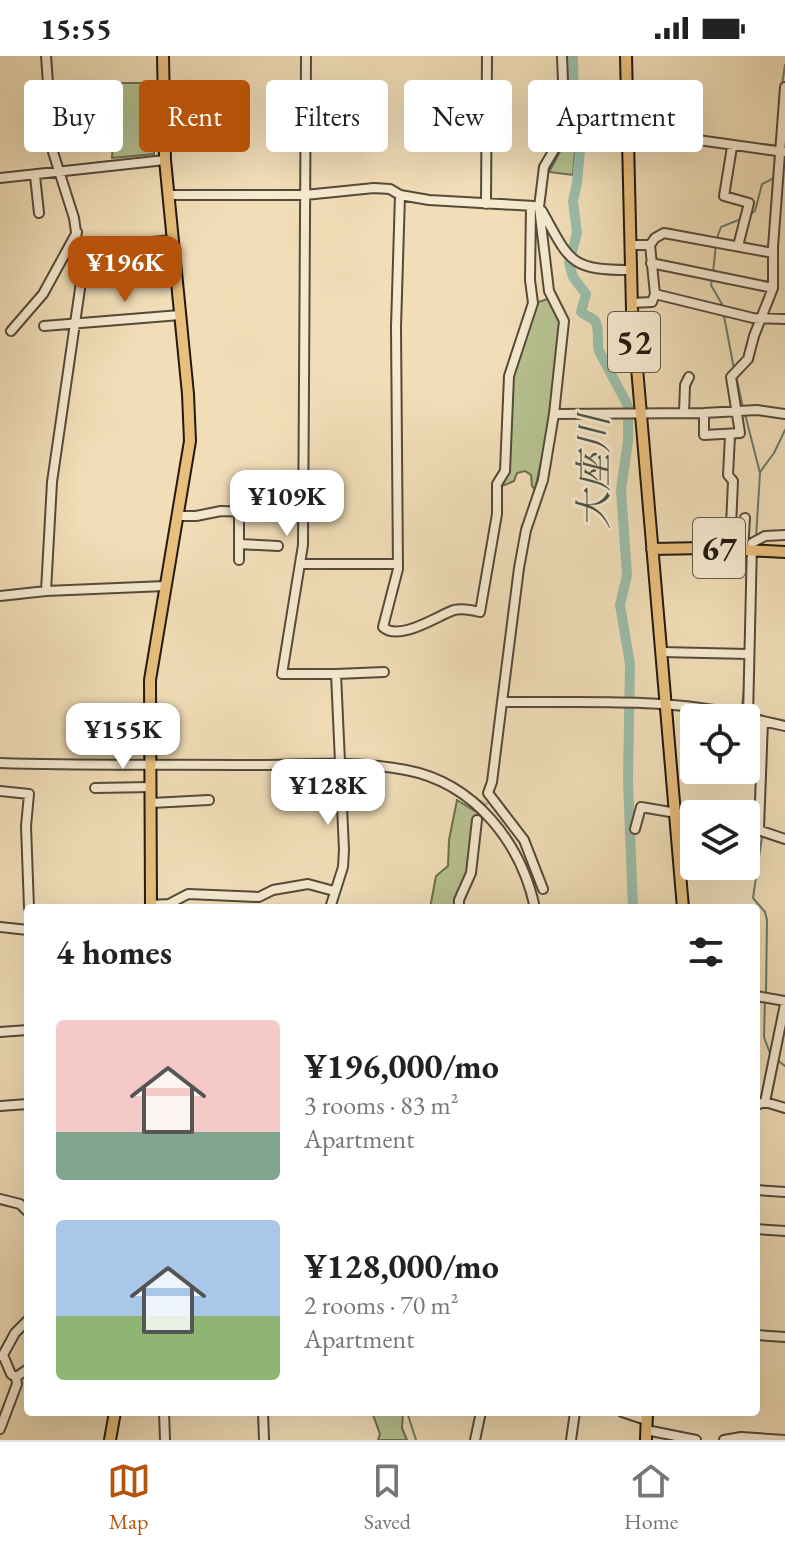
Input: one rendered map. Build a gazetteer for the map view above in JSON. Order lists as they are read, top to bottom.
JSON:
{
  "streets": {
    "main road": ["52", "67"]
  },
  "crossings": [
    ["52", "67"]
  ],
  "water": ["大座川"],
  "page": {
    "status": "15:55",
    "chip": [
      "Buy",
      "Rent",
      "Filters",
      "New",
      "Apartment"
    ],
    "price": [
      "¥196K",
      "¥109K",
      "¥155K",
      "¥128K"
    ],
    "heading": "4 homes",
    "list": [
      {
        "name": "¥196,000/mo",
        "note": "3 rooms · 83 m² · Apartment"
      },
      {
        "name": "¥128,000/mo",
        "note": "2 rooms · 70 m² · Apartment"
      }
    ],
    "tabs": ["Map", "Saved", "Home"]
  }
}
